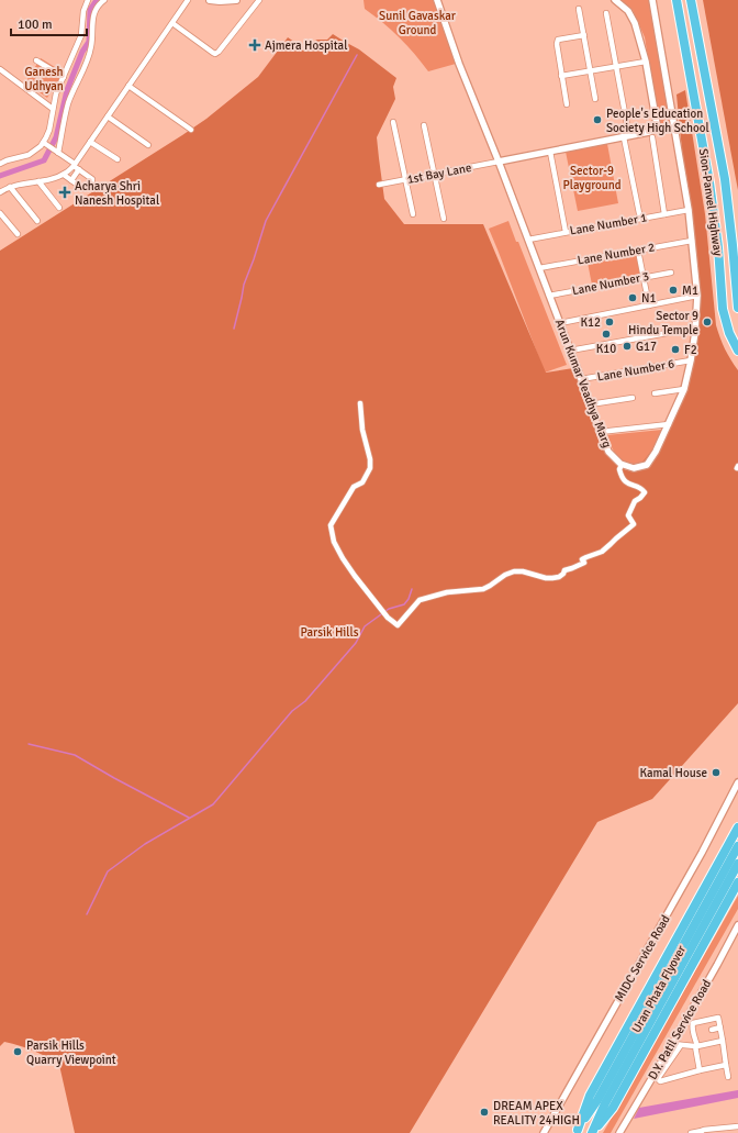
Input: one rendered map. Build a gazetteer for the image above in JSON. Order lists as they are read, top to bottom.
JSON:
{
  "streets": {
    "highway": ["Sion-Panvel Highway", "Uran Phata Flyover"],
    "street": [
      "1st Bay Lane",
      "Lane Number 1",
      "Lane Number 2",
      "Lane Number 3",
      "Lane Number 6",
      "Arun Kumar Veadhya Marg",
      "MIDC Service Road",
      "D.Y. Patil Service Road"
    ]
  },
  "crossings": [
    ["1st Bay Lane", "Arun Kumar Veadhya Marg"],
    ["Lane Number 1", "Arun Kumar Veadhya Marg"],
    ["Lane Number 2", "Arun Kumar Veadhya Marg"],
    ["Lane Number 3", "Arun Kumar Veadhya Marg"],
    ["Lane Number 6", "Arun Kumar Veadhya Marg"]
  ],
  "parks": [
    "Sunil Gavaskar Ground",
    "Ganesh Udhyan",
    "Sector-9 Playground",
    "Parsik Hills"
  ],
  "places": {
    "health": ["Ajmera Hospital", "Acharya Shri Nanesh Hospital"],
    "other": [
      "People's Education Society High School",
      "M1",
      "N1",
      "K12",
      "Sector 9 Hindu Temple",
      "K10",
      "G17",
      "F2",
      "Kamal House",
      "Parsik Hills Quarry Viewpoint",
      "DREAM APEX REALITY 24HIGH"
    ]
  },
  "scale_bar": "100 m"
}
